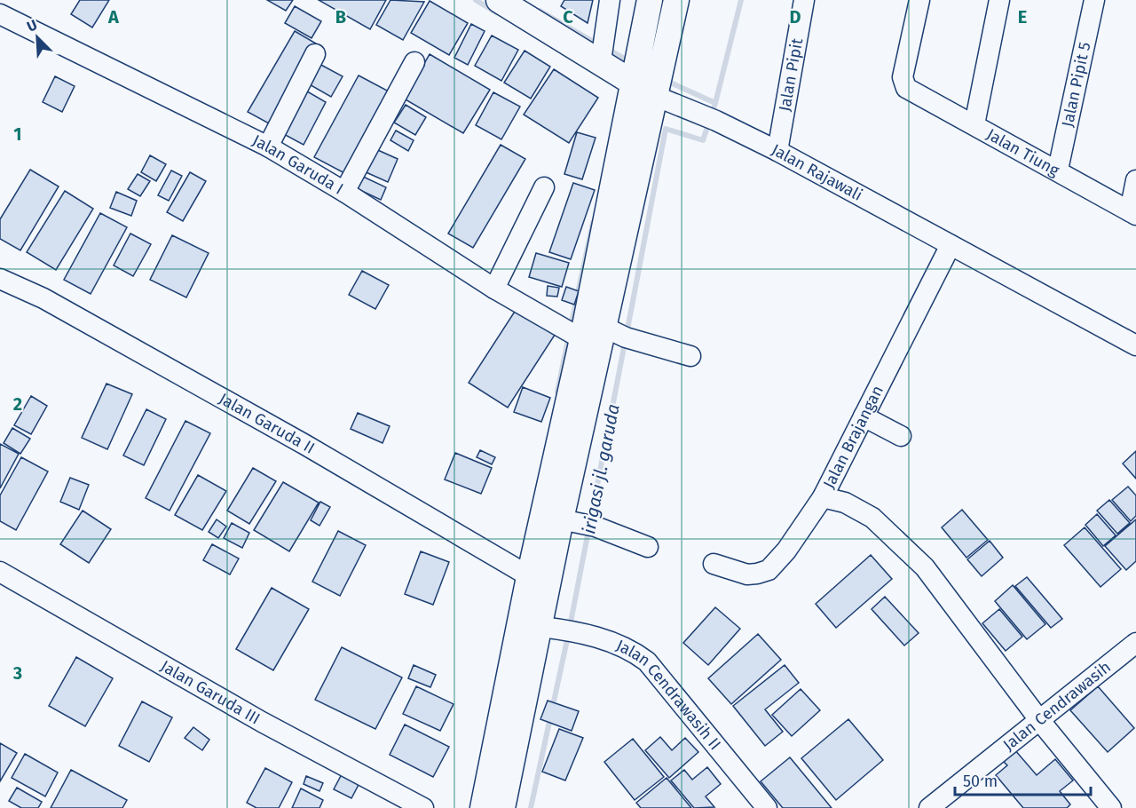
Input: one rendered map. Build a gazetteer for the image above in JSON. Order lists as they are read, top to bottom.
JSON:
{
  "streets": {
    "main road": ["Jalan Rajawali"],
    "street": [
      "Jalan Pipit",
      "Jalan Pipit 5",
      "Jalan Tiung",
      "Jalan Garuda I",
      "Jalan Garuda II",
      "Jalan Brajangan",
      "Jalan Garuda III",
      "Jalan Cendrawasih II",
      "Jalan Cendrawasih"
    ]
  },
  "crossings": [
    ["Jalan Pipit", "Jalan Rajawali"],
    ["Jalan Pipit 5", "Jalan Tiung"],
    ["Jalan Rajawali", "Jalan Brajangan"]
  ],
  "water": ["irigasi jl. garuda"],
  "scale_bar": "50 m",
  "north": "top left",
  "grid": {
    "columns": [
      "A",
      "B",
      "C",
      "D",
      "E"
    ],
    "rows": ["1", "2", "3"]
  }
}
